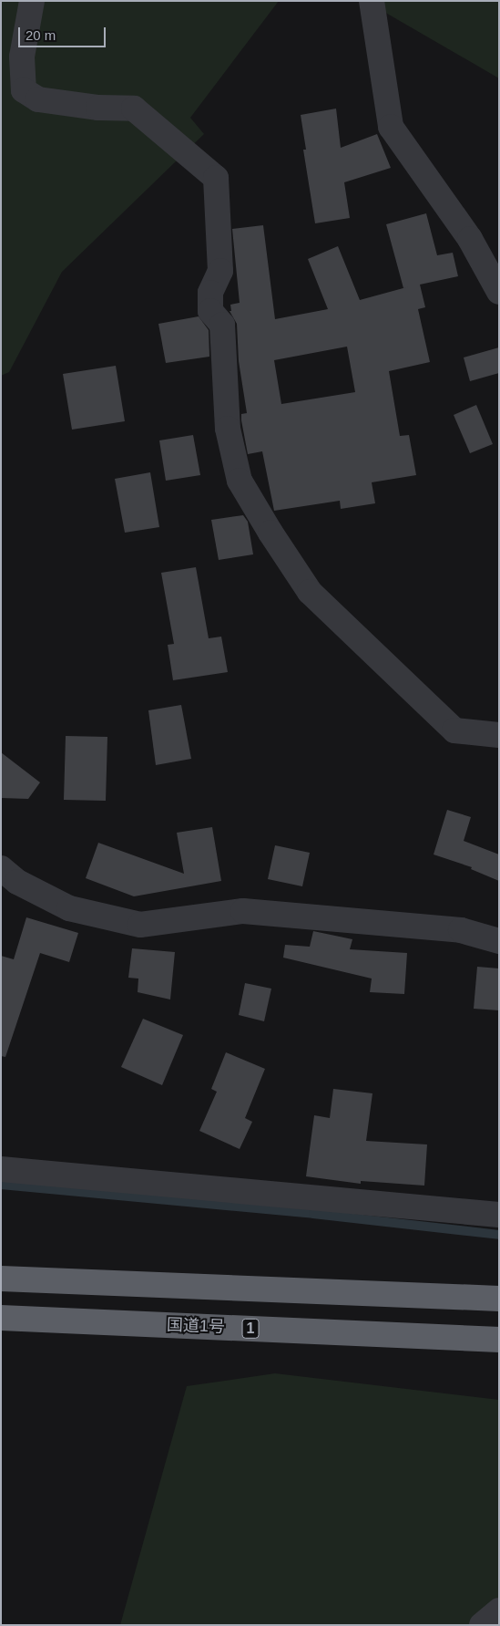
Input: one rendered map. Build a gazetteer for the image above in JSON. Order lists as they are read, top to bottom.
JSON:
{
  "streets": {
    "highway": ["国道1号", "1"]
  },
  "scale_bar": "20 m"
}
